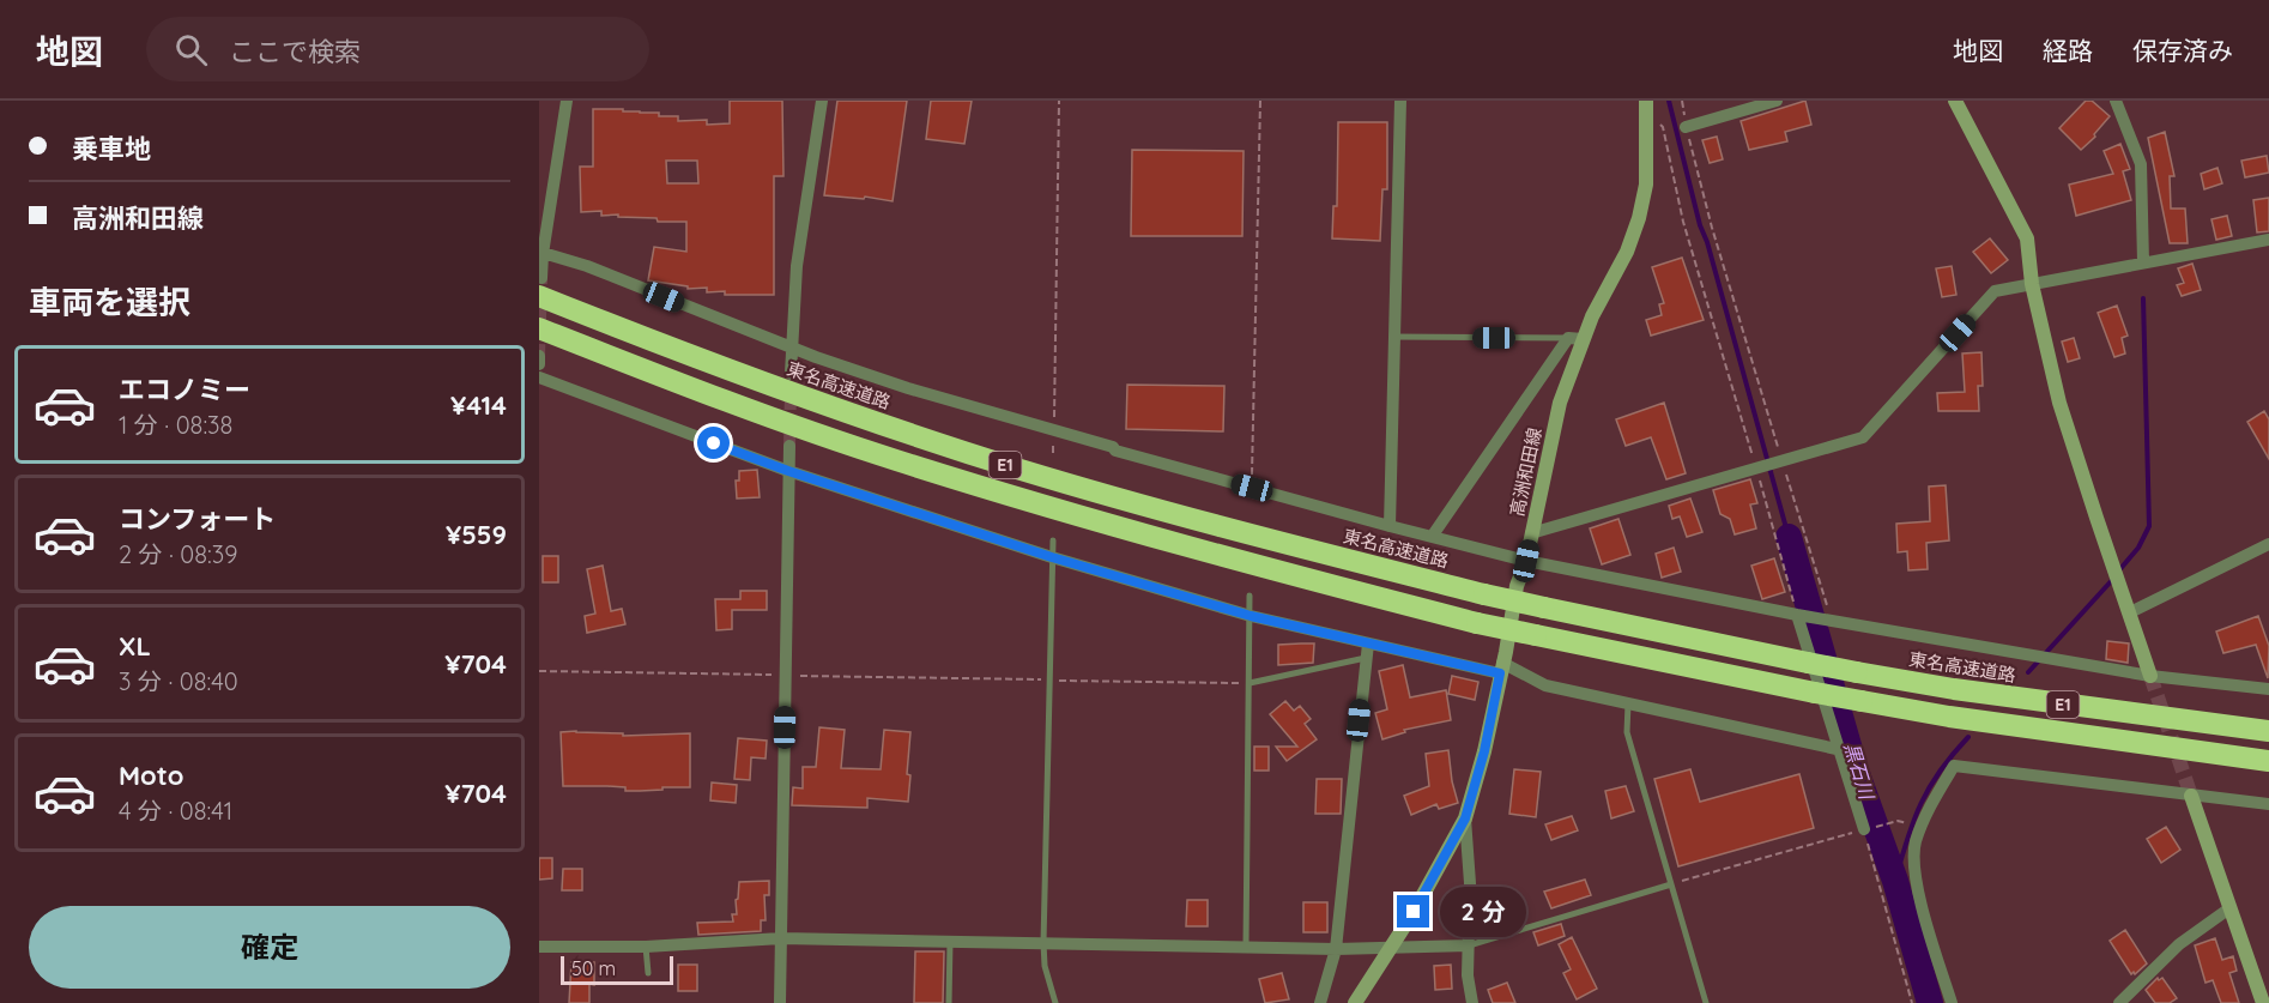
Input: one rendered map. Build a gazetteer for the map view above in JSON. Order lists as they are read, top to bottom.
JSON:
{
  "streets": {
    "highway": ["東名高速道路", "E1"],
    "main road": ["高洲和田線"]
  },
  "water": ["黒石川"],
  "scale_bar": "50 m",
  "page": {
    "header": "地図",
    "search": "ここで検索",
    "nav": ["地図", "経路", "保存済み"],
    "banner": ["乗車地", "高洲和田線"],
    "heading": "車両を選択",
    "list": [
      {
        "name": "エコノミー",
        "note": "1 分 · 08:38",
        "value": "¥414"
      },
      {
        "name": "コンフォート",
        "note": "2 分 · 08:39",
        "value": "¥559"
      },
      {
        "name": "XL",
        "note": "3 分 · 08:40",
        "value": "¥704"
      },
      {
        "name": "Moto",
        "note": "4 分 · 08:41",
        "value": "¥704"
      }
    ],
    "bubble": "2 分",
    "buttons": "確定",
    "scale": "50 m"
  }
}
